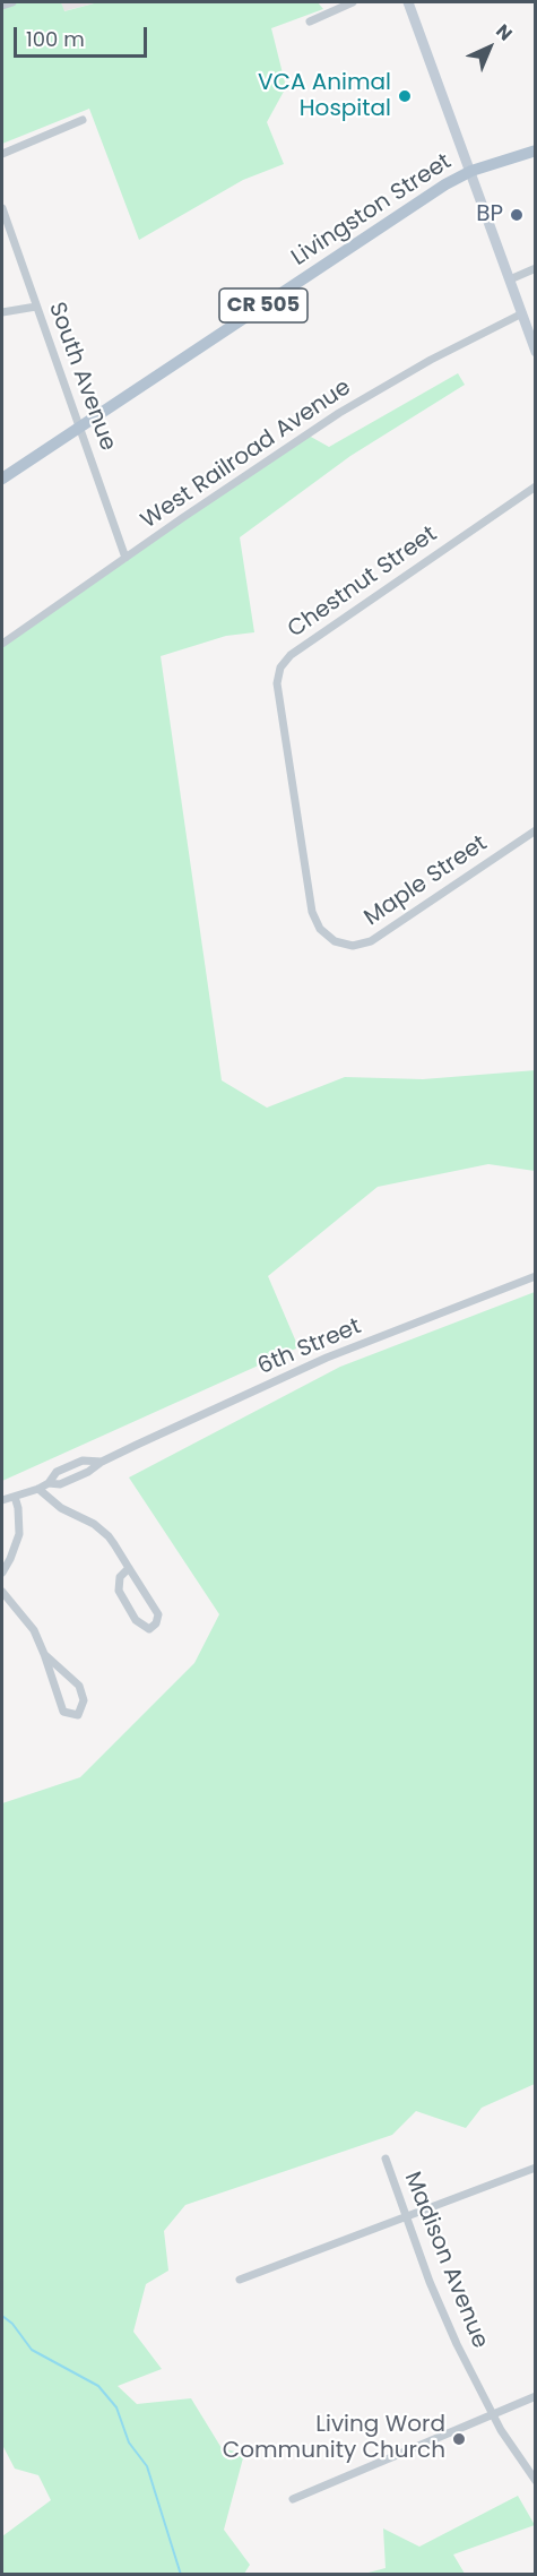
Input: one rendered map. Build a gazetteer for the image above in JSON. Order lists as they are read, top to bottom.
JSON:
{
  "streets": {
    "main road": ["Livingston Street", "CR 505"],
    "street": [
      "South Avenue",
      "West Railroad Avenue",
      "Chestnut Street",
      "Maple Street",
      "6th Street",
      "Madison Avenue"
    ]
  },
  "crossings": [
    ["Livingston Street", "South Avenue"],
    ["South Avenue", "West Railroad Avenue"],
    ["Chestnut Street", "Maple Street"]
  ],
  "places": ["VCA Animal Hospital", "BP", "Living Word Community Church"],
  "scale_bar": "100 m",
  "north": "top right"
}
